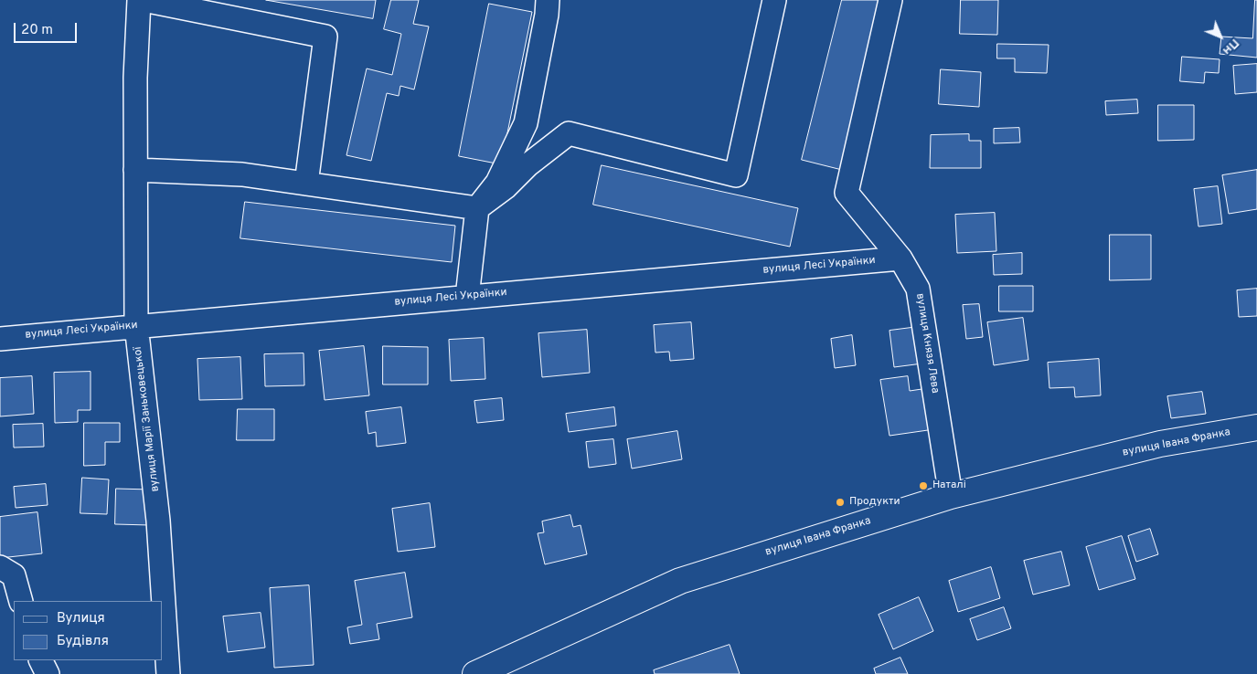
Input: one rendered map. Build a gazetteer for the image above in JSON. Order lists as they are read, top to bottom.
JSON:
{
  "streets": {
    "main road": ["вулиця Івана Франка"],
    "street": ["вулиця Лесі Українки", "вулиця Князя Лева", "вулиця Марії Заньковецької"]
  },
  "crossings": [
    ["вулиця Лесі Українки", "вулиця Князя Лева"],
    ["вулиця Лесі Українки", "вулиця Марії Заньковецької"],
    ["вулиця Князя Лева", "вулиця Івана Франка"]
  ],
  "places": ["Наталi", "Продукти"],
  "legend": ["Вулиця", "Будівля"],
  "scale_bar": "20 m",
  "north": "bottom right"
}
